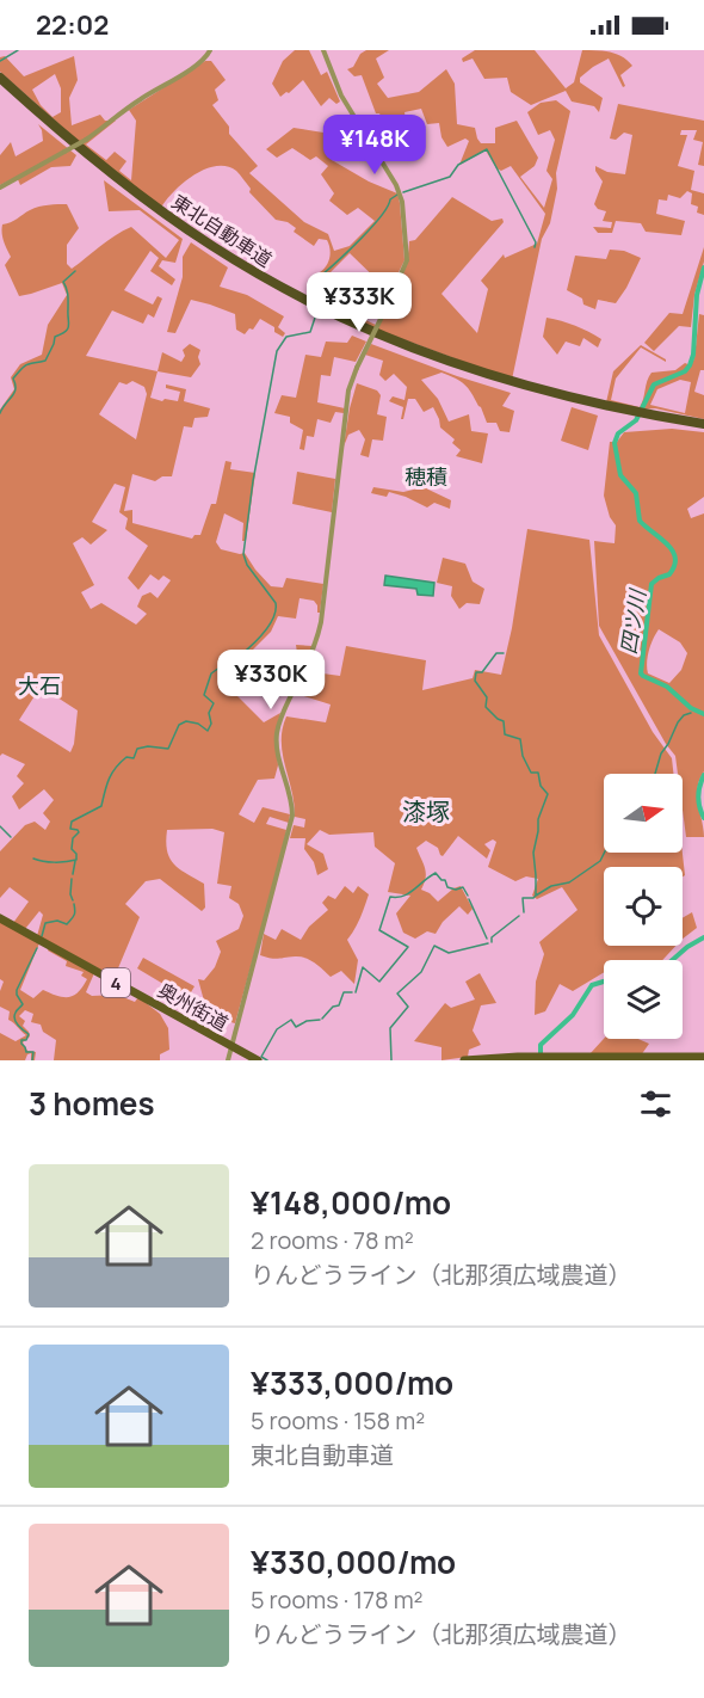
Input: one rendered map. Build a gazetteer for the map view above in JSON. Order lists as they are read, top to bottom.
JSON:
{
  "streets": {
    "highway": ["東北自動車道", "4", "奥州街道"]
  },
  "districts": ["穂積", "大石", "漆塚"],
  "water": ["四ツ川"],
  "north": "right",
  "page": {
    "status": "22:02",
    "price": ["¥148K", "¥333K", "¥330K"],
    "heading": "3 homes",
    "list": [
      {
        "name": "¥148,000/mo",
        "note": "2 rooms · 78 m² · りんどうライン（北那須広域農道）"
      },
      {
        "name": "¥333,000/mo",
        "note": "5 rooms · 158 m² · 東北自動車道"
      },
      {
        "name": "¥330,000/mo",
        "note": "5 rooms · 178 m² · りんどうライン（北那須広域農道）"
      }
    ]
  }
}
